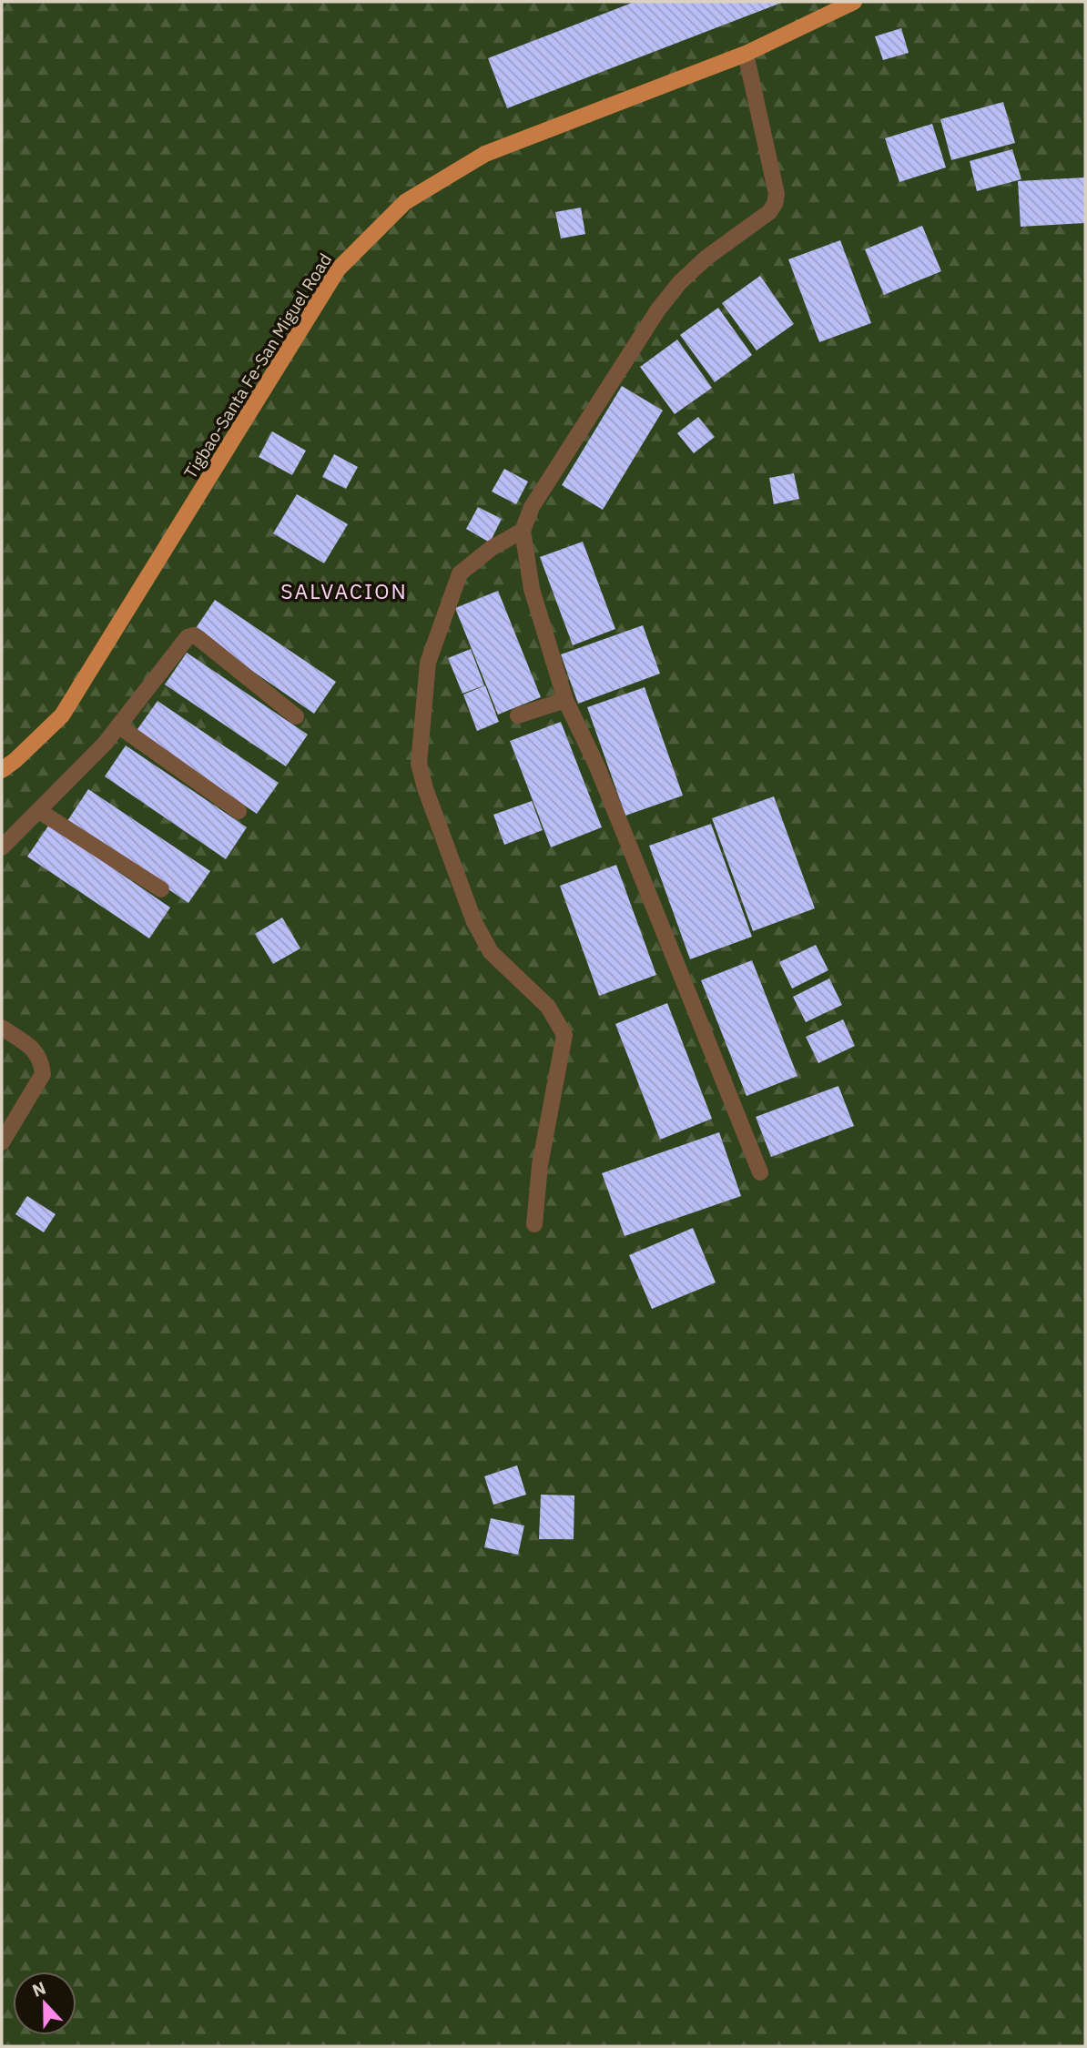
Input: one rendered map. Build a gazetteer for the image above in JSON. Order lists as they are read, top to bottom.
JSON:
{
  "streets": {
    "main road": ["Tigbao-Santa Fe-San Miguel Road"]
  },
  "districts": ["SALVACION"],
  "north": "top"
}
